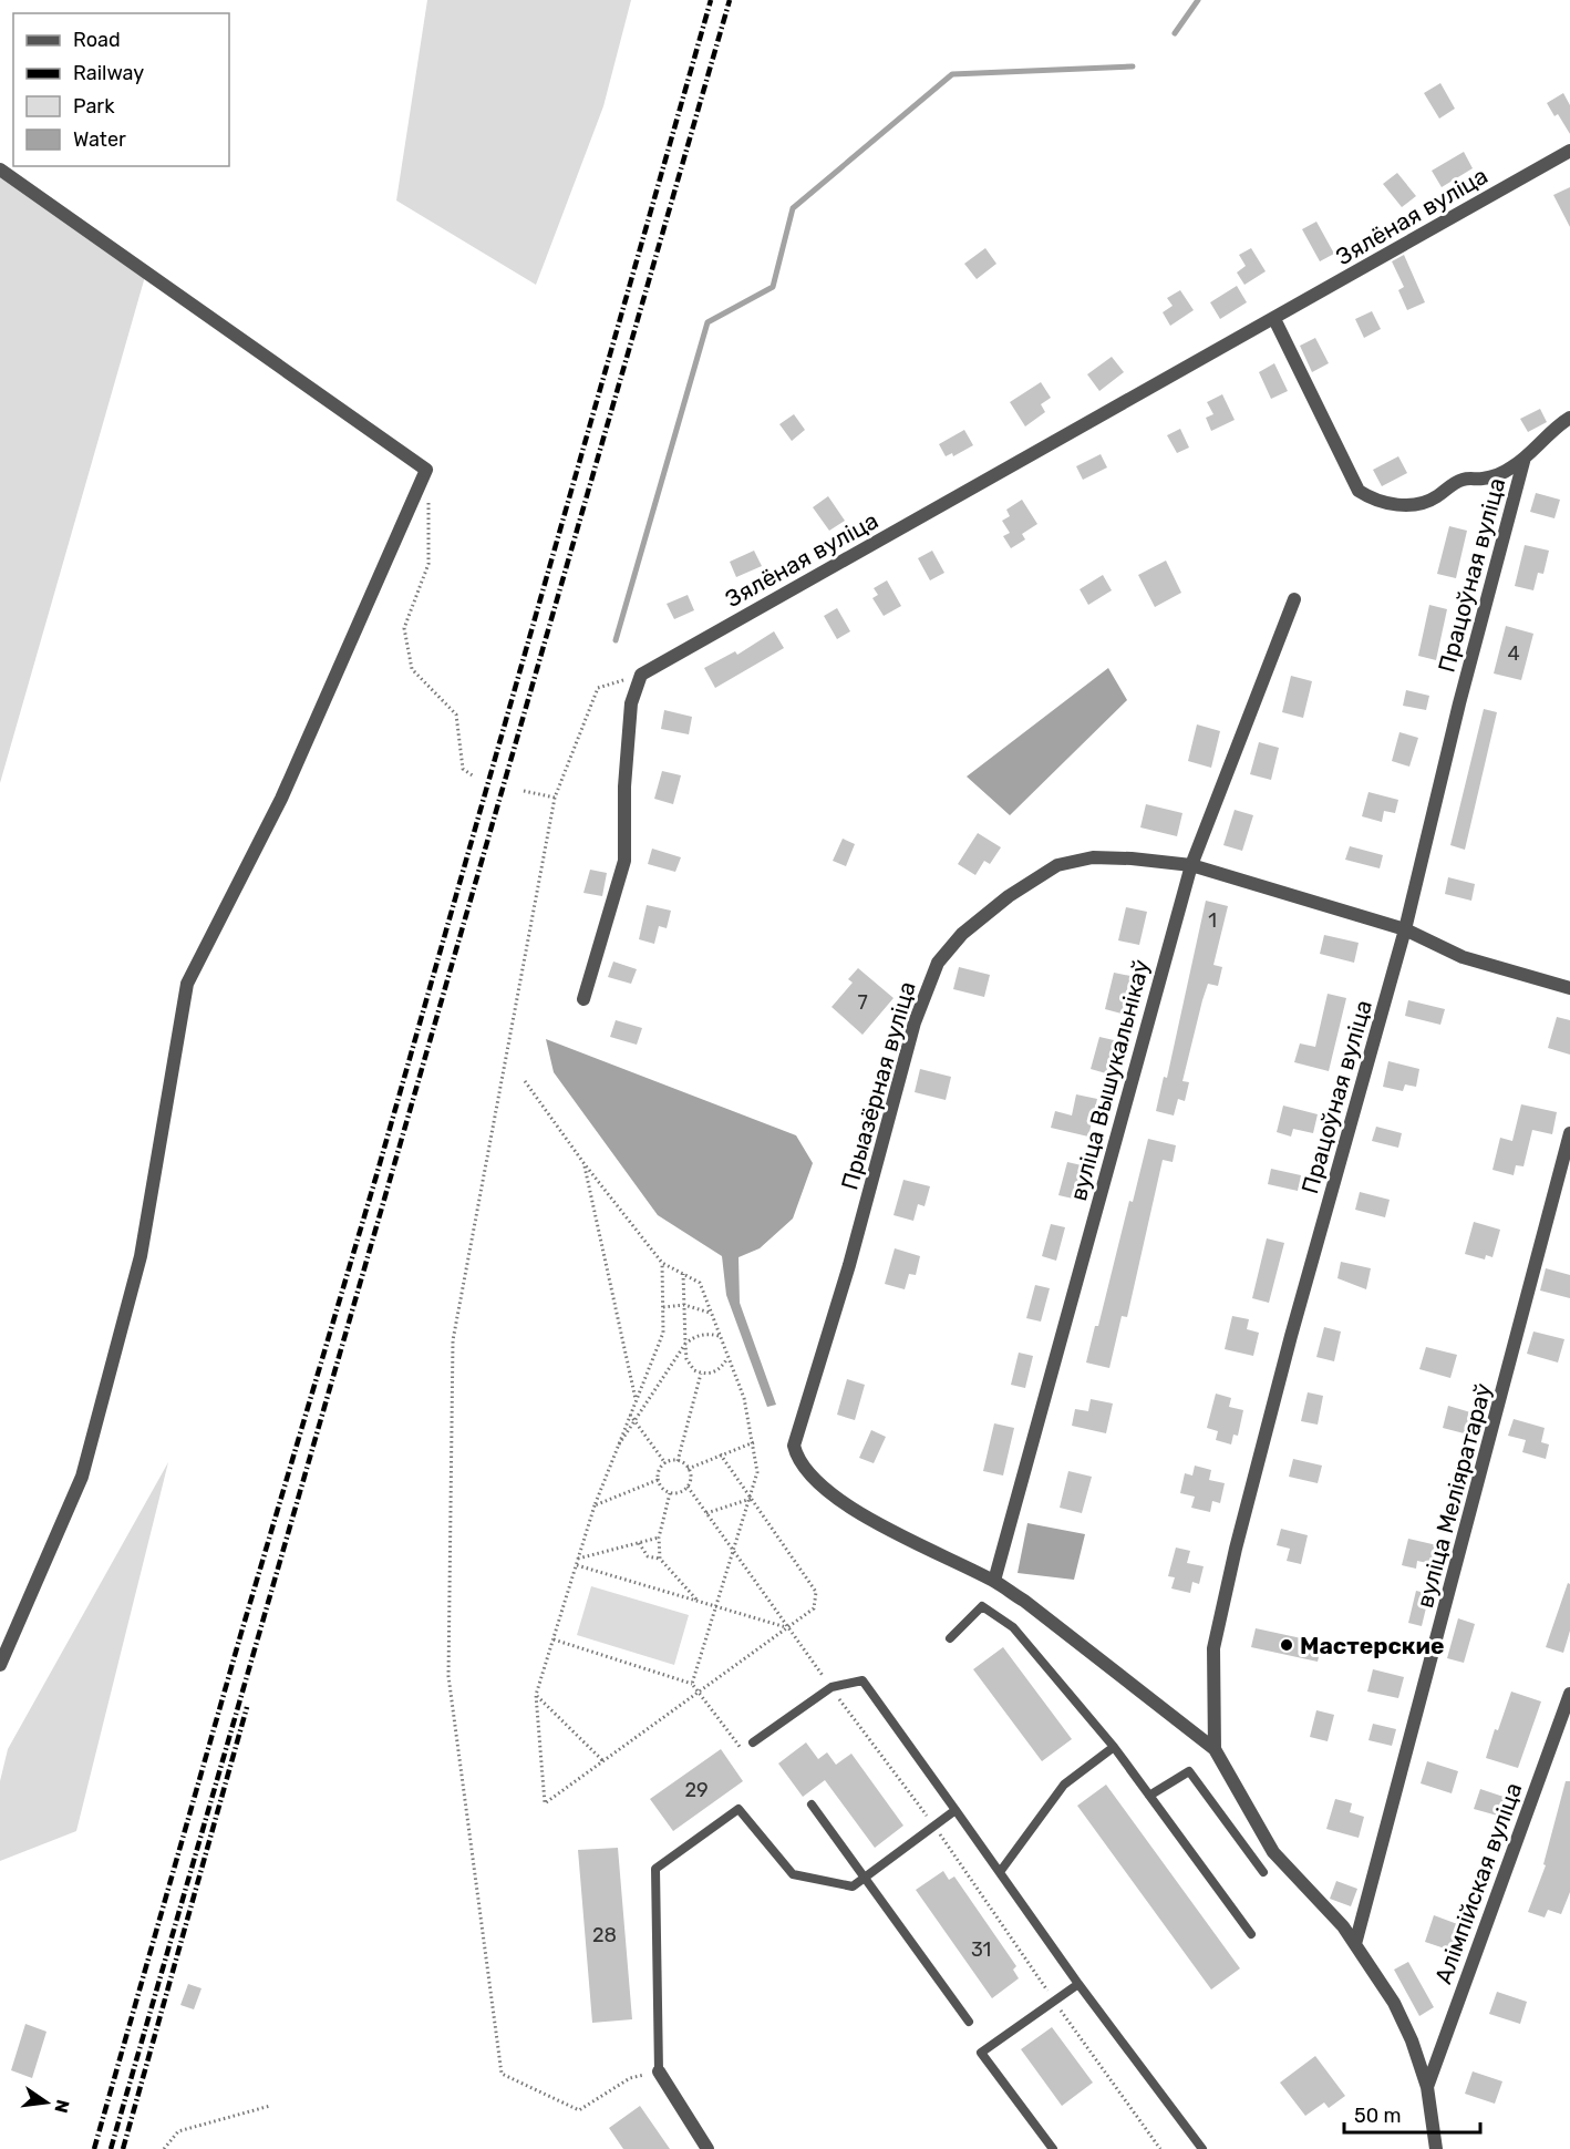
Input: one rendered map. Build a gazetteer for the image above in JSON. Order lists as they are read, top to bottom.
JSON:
{
  "streets": {
    "street": [
      "Зялёная вуліца",
      "Працоўная вуліца",
      "вуліца Вышукальнікаў",
      "Прыазёрная вуліца",
      "вуліца Меліяратараў",
      "Алімпійская вуліца"
    ]
  },
  "crossings": [
    ["Працоўная вуліца", "Прыазёрная вуліца"],
    ["вуліца Вышукальнікаў", "Прыазёрная вуліца"]
  ],
  "places": ["Мастерские"],
  "house_numbers": [
    "4",
    "1",
    "7",
    "29",
    "28",
    "31"
  ],
  "legend": [
    "Road",
    "Railway",
    "Park",
    "Water"
  ],
  "scale_bar": "50 m",
  "north": "right"
}
